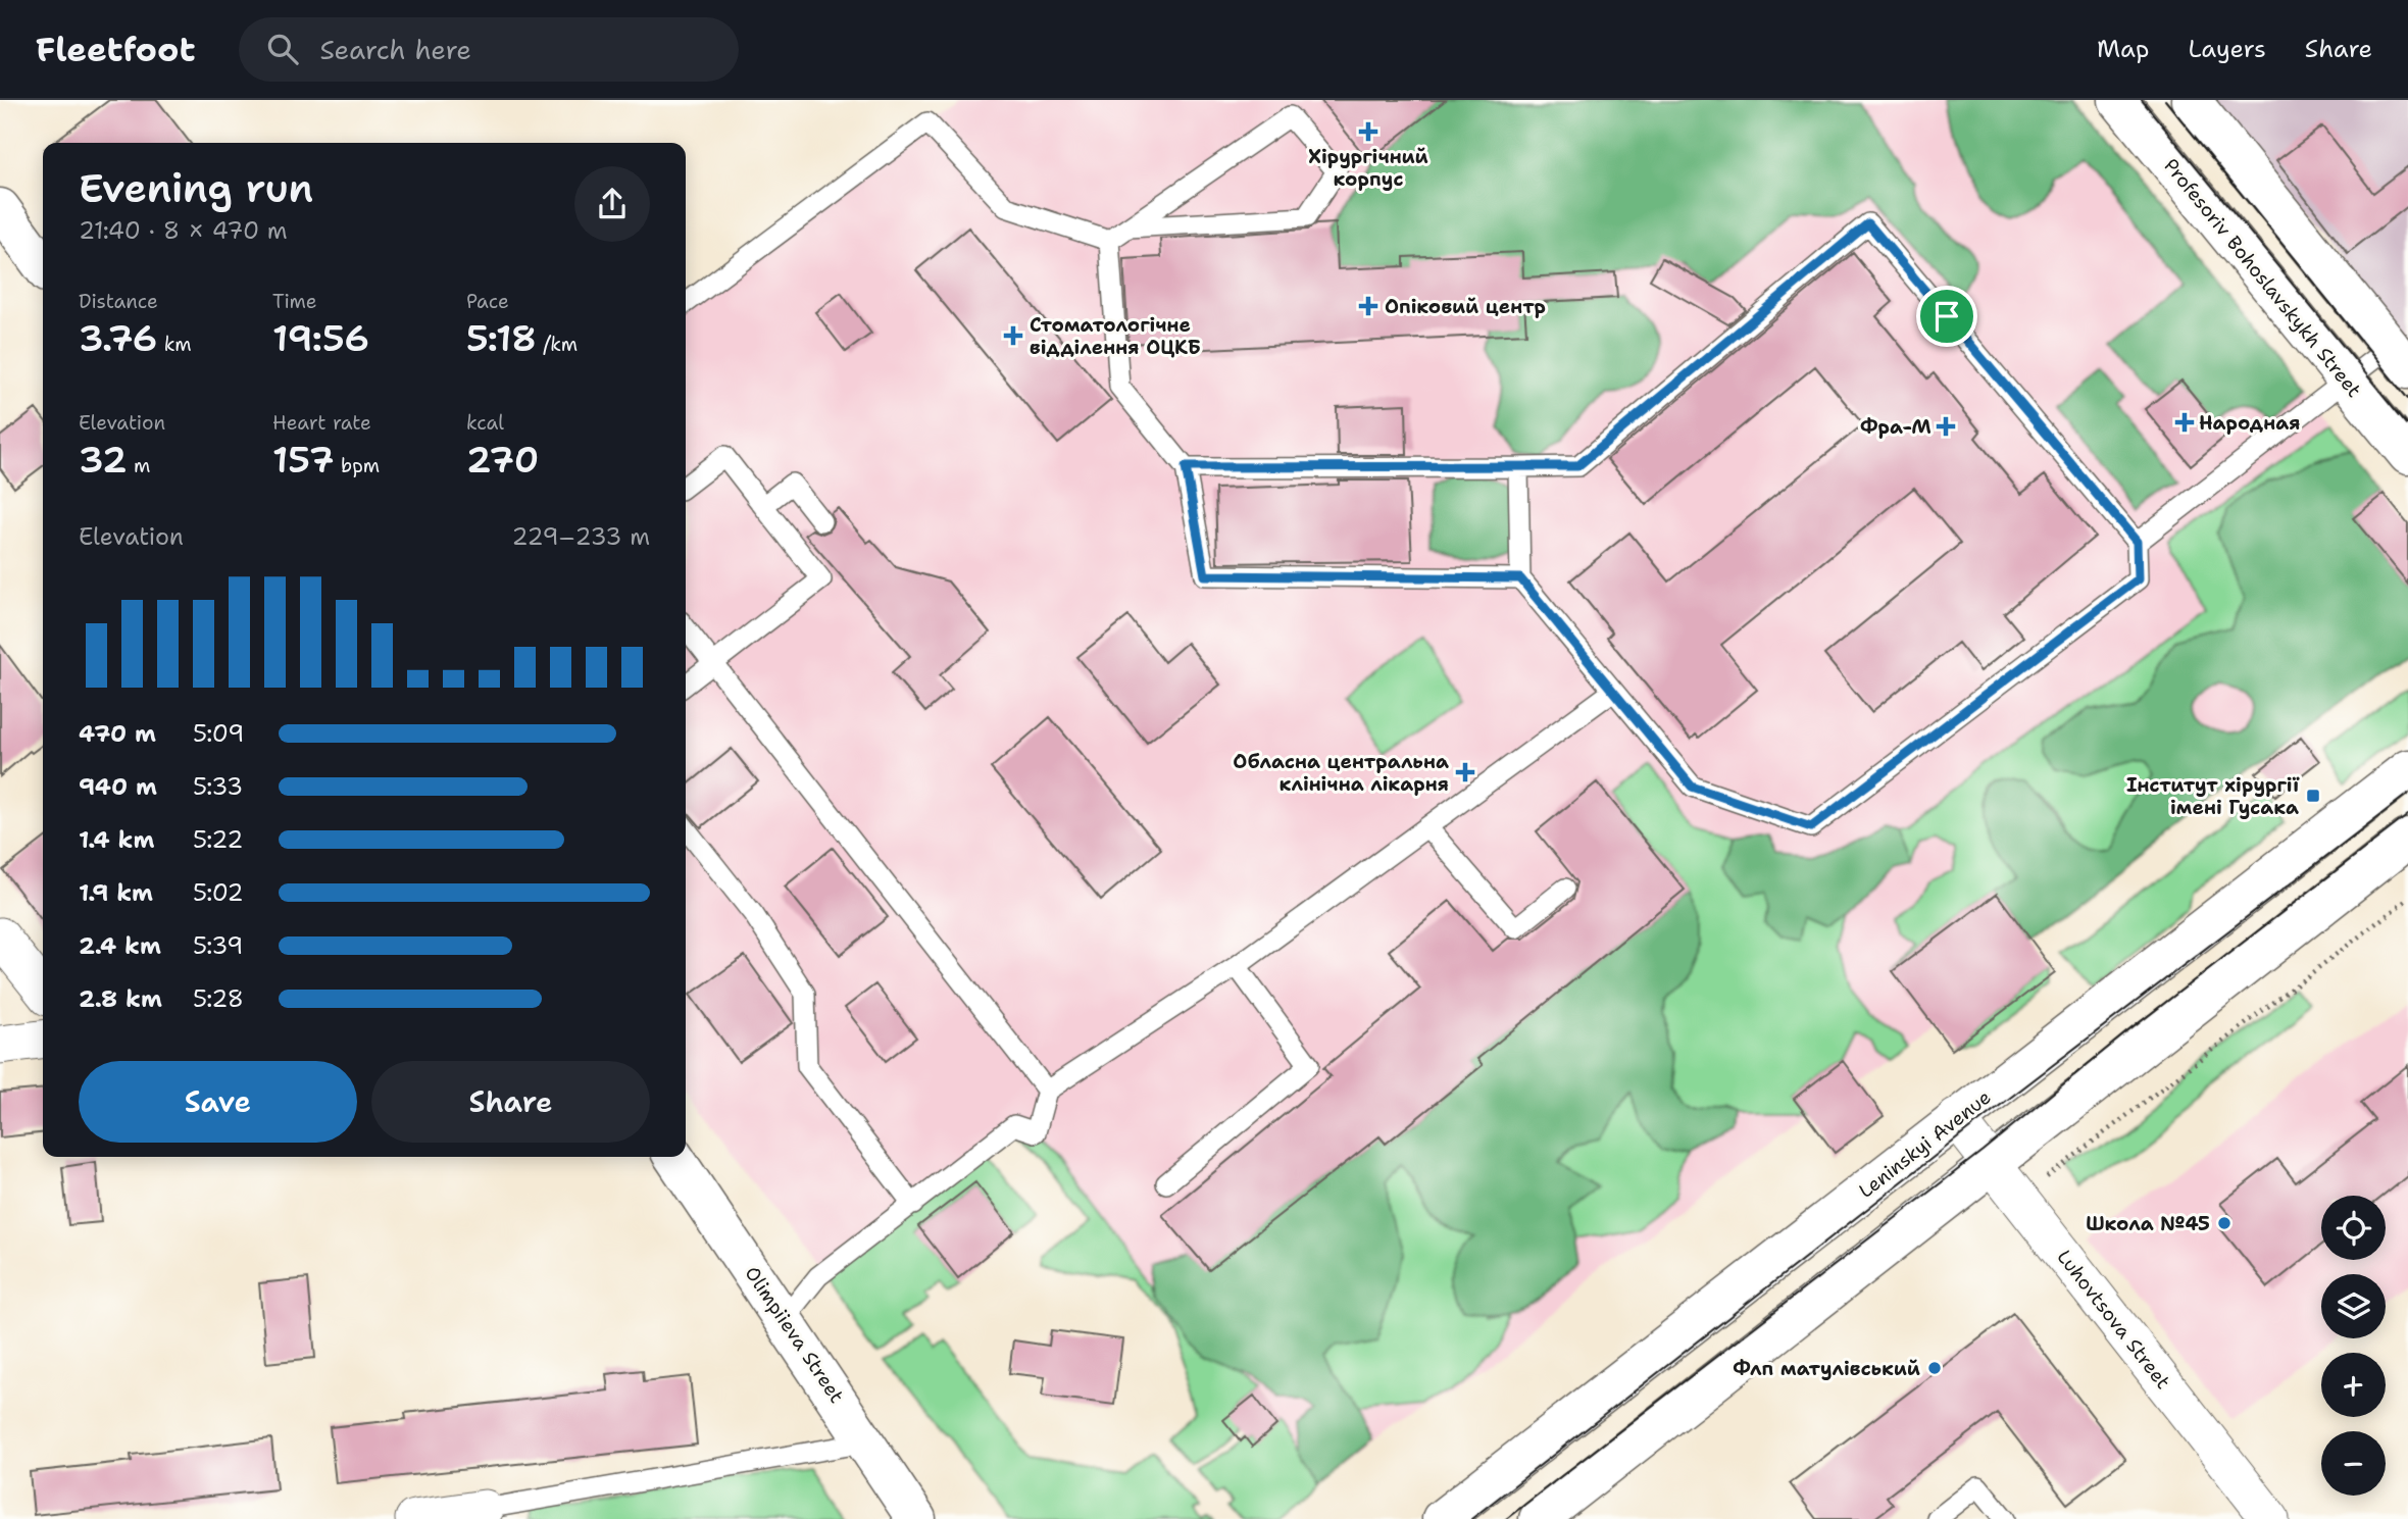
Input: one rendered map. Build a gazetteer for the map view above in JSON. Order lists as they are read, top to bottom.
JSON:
{
  "streets": {
    "main road": ["Profesoriv Bohoslavskykh Street", "Leninskyi Avenue", "Olimpiieva Street"],
    "street": ["Luhovtsova Street"]
  },
  "crossings": [
    ["Leninskyi Avenue", "Luhovtsova Street"]
  ],
  "places": {
    "health": [
      "Хірургічний корпус",
      "Опіковий центр",
      "Стоматологічне відділення ОЦКБ",
      "Народная",
      "Фра-М",
      "Обласна центральна клінічна лікарня"
    ],
    "transit": ["Інститут хірургії імені Гусака"],
    "other": ["Школа №45", "Флп матулівський"]
  },
  "page": {
    "header": "Fleetfoot",
    "search": "Search here",
    "nav": ["Map", "Layers", "Share"],
    "heading": ["Evening run", "21:40 · 8 × 470 m"],
    "stats": [
      ["Distance", "3.76 km"],
      ["Time", "19:56"],
      ["Pace", "5:18 /km"],
      ["Elevation", "32 m"],
      ["Heart rate", "157 bpm"],
      ["kcal", "270"]
    ],
    "chart": ["Elevation", "229–233 m"],
    "list": [
      {
        "name": "470 m",
        "note": "5:09"
      },
      {
        "name": "940 m",
        "note": "5:33"
      },
      {
        "name": "1.4 km",
        "note": "5:22"
      },
      {
        "name": "1.9 km",
        "note": "5:02"
      },
      {
        "name": "2.4 km",
        "note": "5:39"
      },
      {
        "name": "2.8 km",
        "note": "5:28"
      }
    ],
    "buttons": ["Save", "Share"],
    "map_buttons": ["+", "−"]
  }
}
